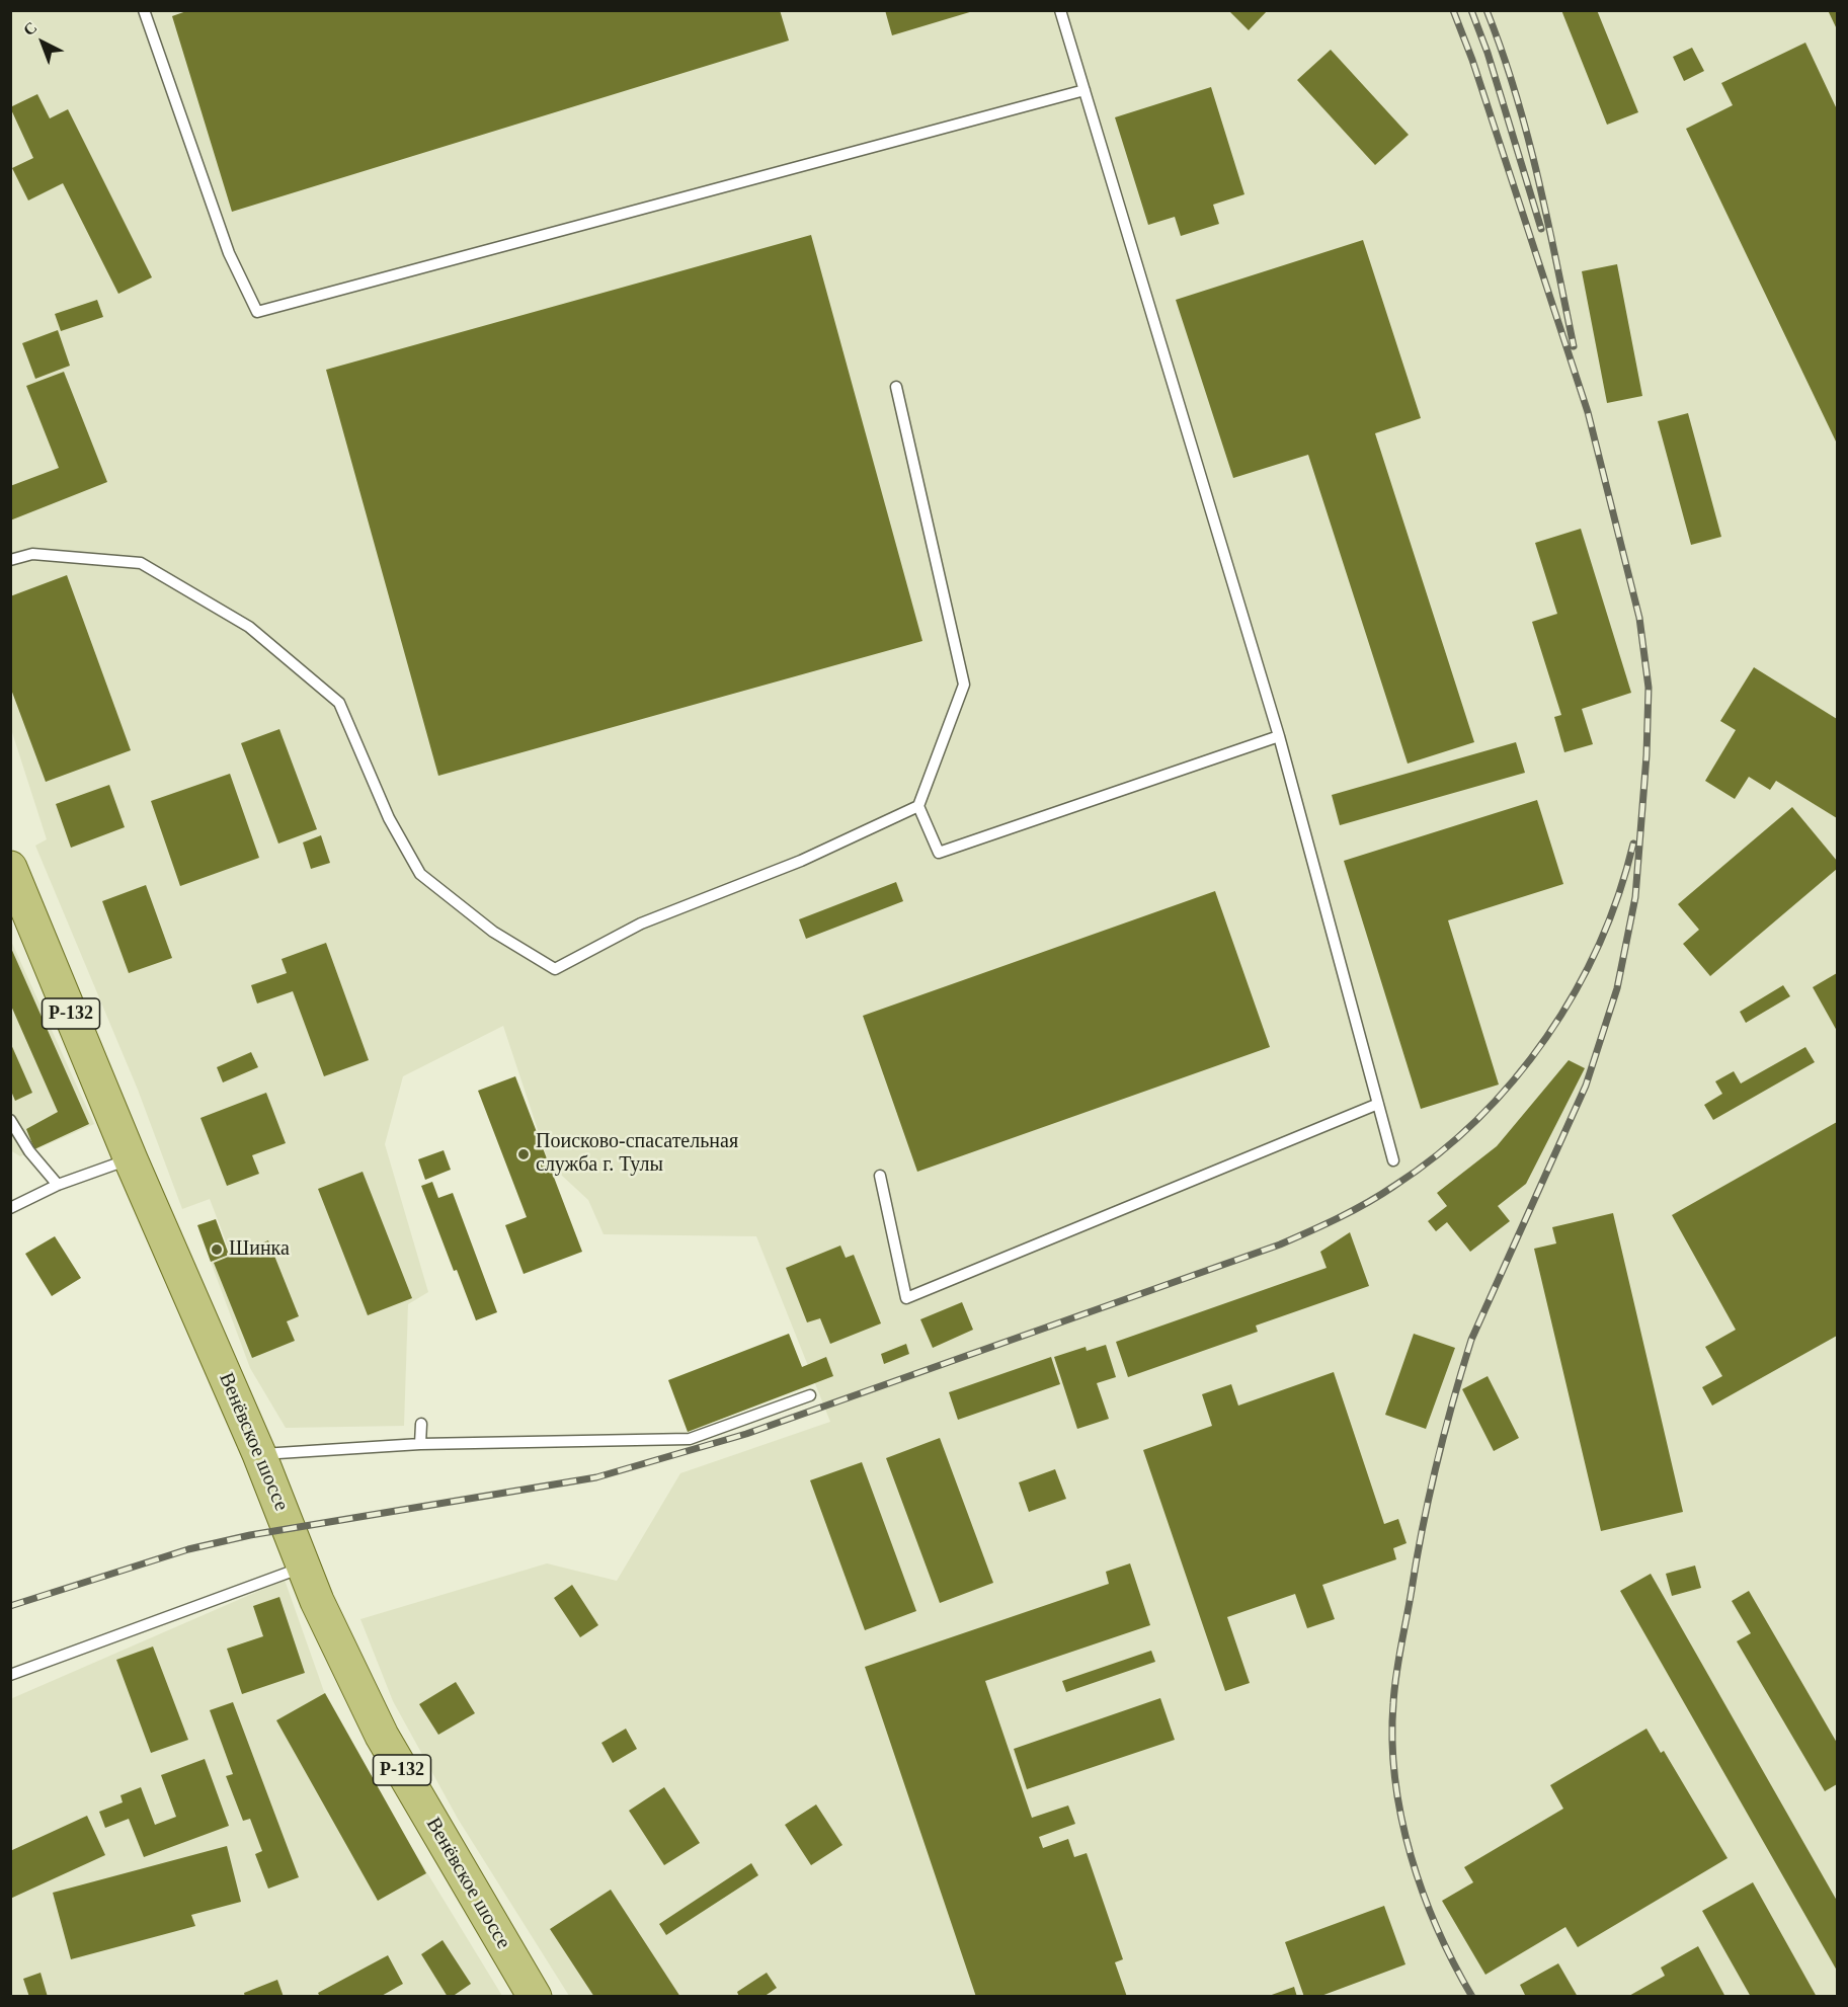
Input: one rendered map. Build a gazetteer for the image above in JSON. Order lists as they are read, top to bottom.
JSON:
{
  "streets": {
    "main road": ["Р-132", "Венёвское шоссе"]
  },
  "places": ["Поисково-спасательная служба г. Тулы", "Шинка"],
  "north": "top left"
}
